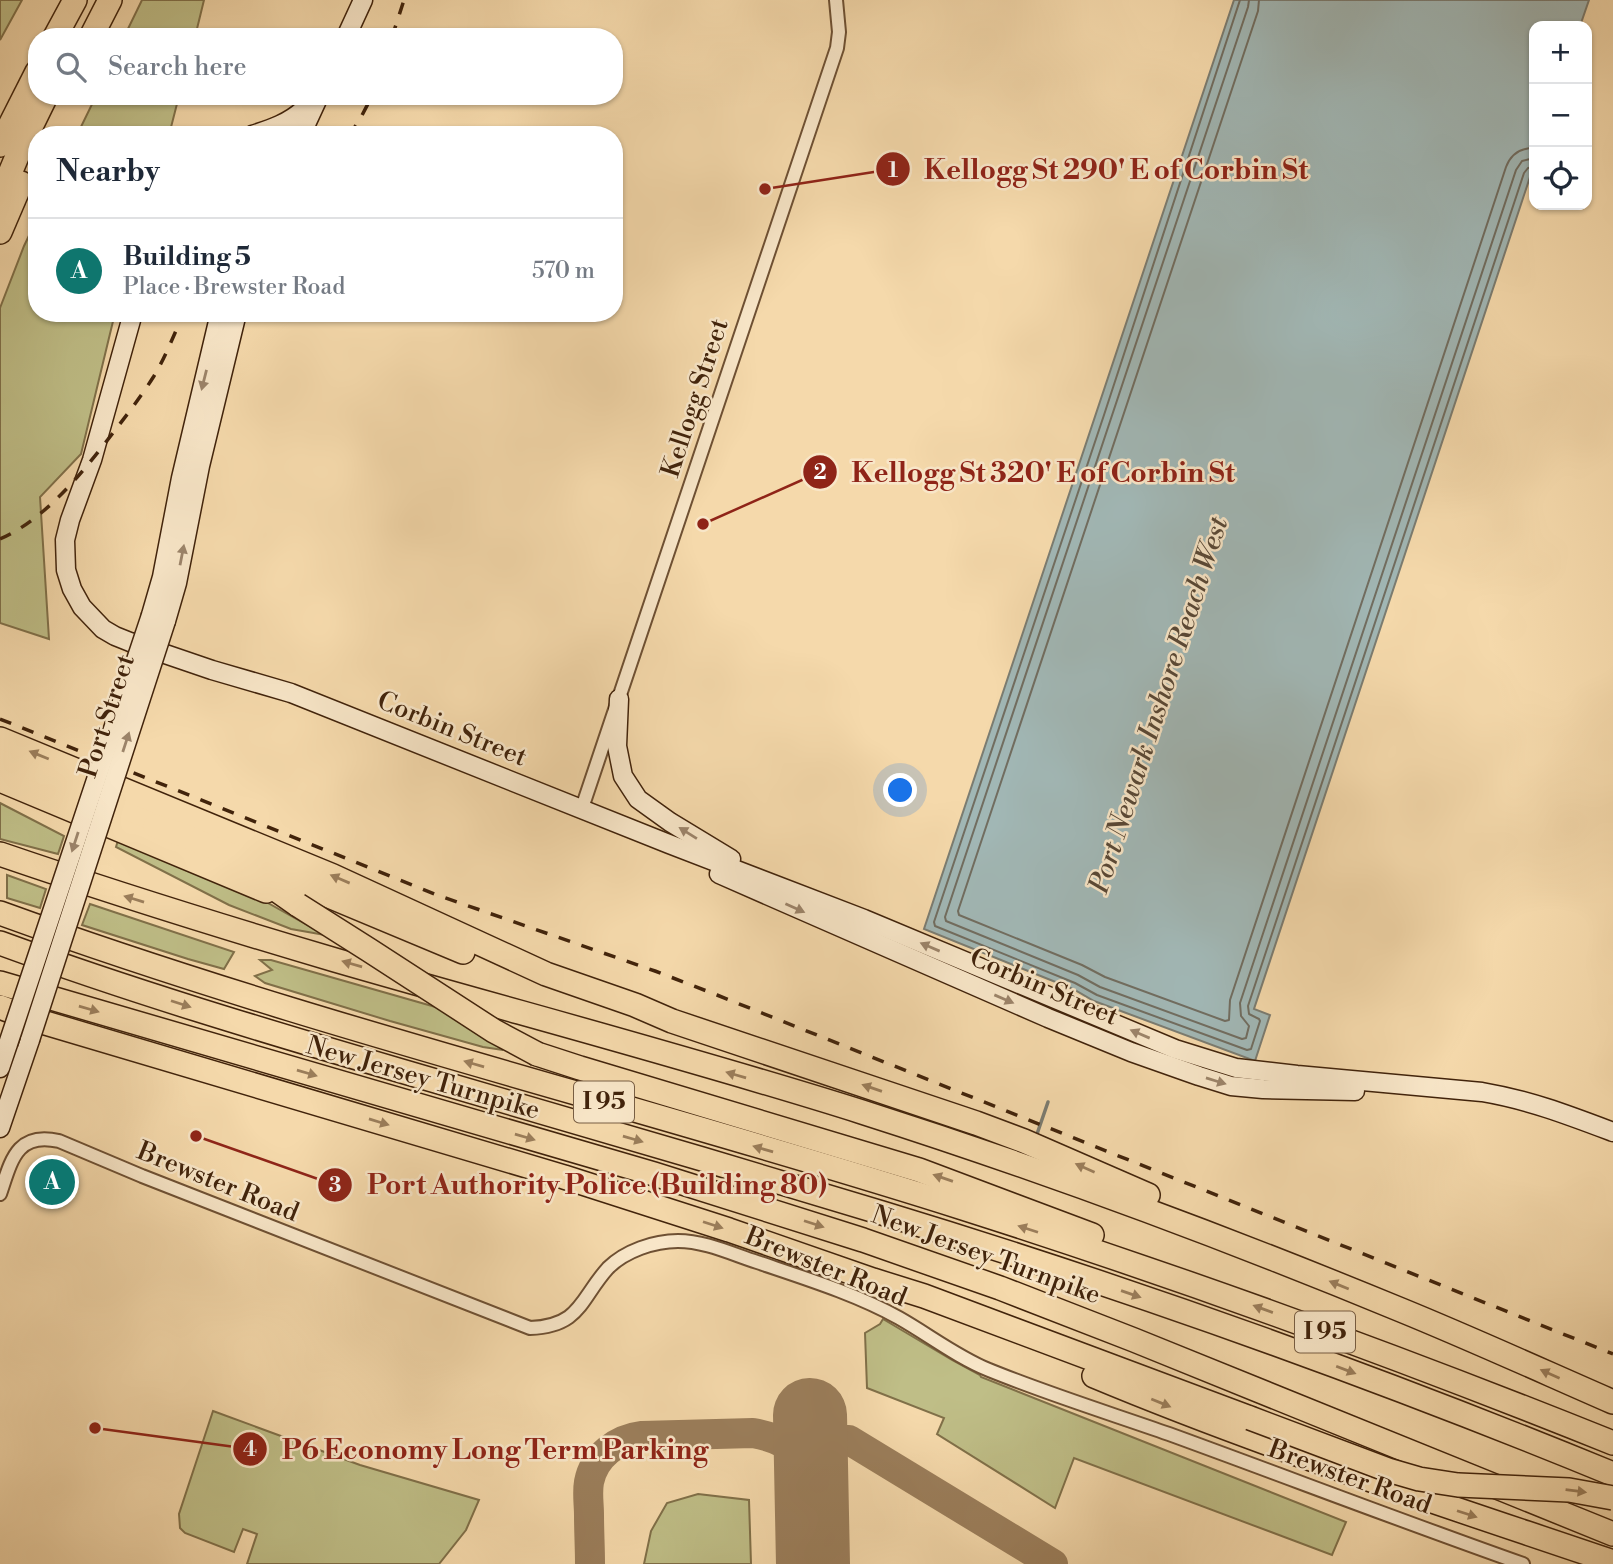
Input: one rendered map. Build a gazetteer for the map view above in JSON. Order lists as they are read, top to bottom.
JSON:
{
  "streets": {
    "highway": ["New Jersey Turnpike", "I 95"],
    "main road": ["Port Street", "Corbin Street"],
    "street": ["Kellogg Street", "Brewster Road"]
  },
  "crossings": [
    ["Kellogg Street", "Corbin Street"]
  ],
  "water": ["Port Newark Inshore Reach West"],
  "places": [
    "Kellogg St 290' E of Corbin St",
    "Kellogg St 320' E of Corbin St",
    "Port Authority Police (Building 80)",
    "P6 Economy Long Term Parking"
  ],
  "page": {
    "map_buttons": ["+", "−"],
    "search": "Search here",
    "heading": "Nearby",
    "list": [
      {
        "mark": "A",
        "name": "Building 5",
        "note": "Place · Brewster Road",
        "value": "570 m"
      }
    ],
    "pins": "A"
  }
}
